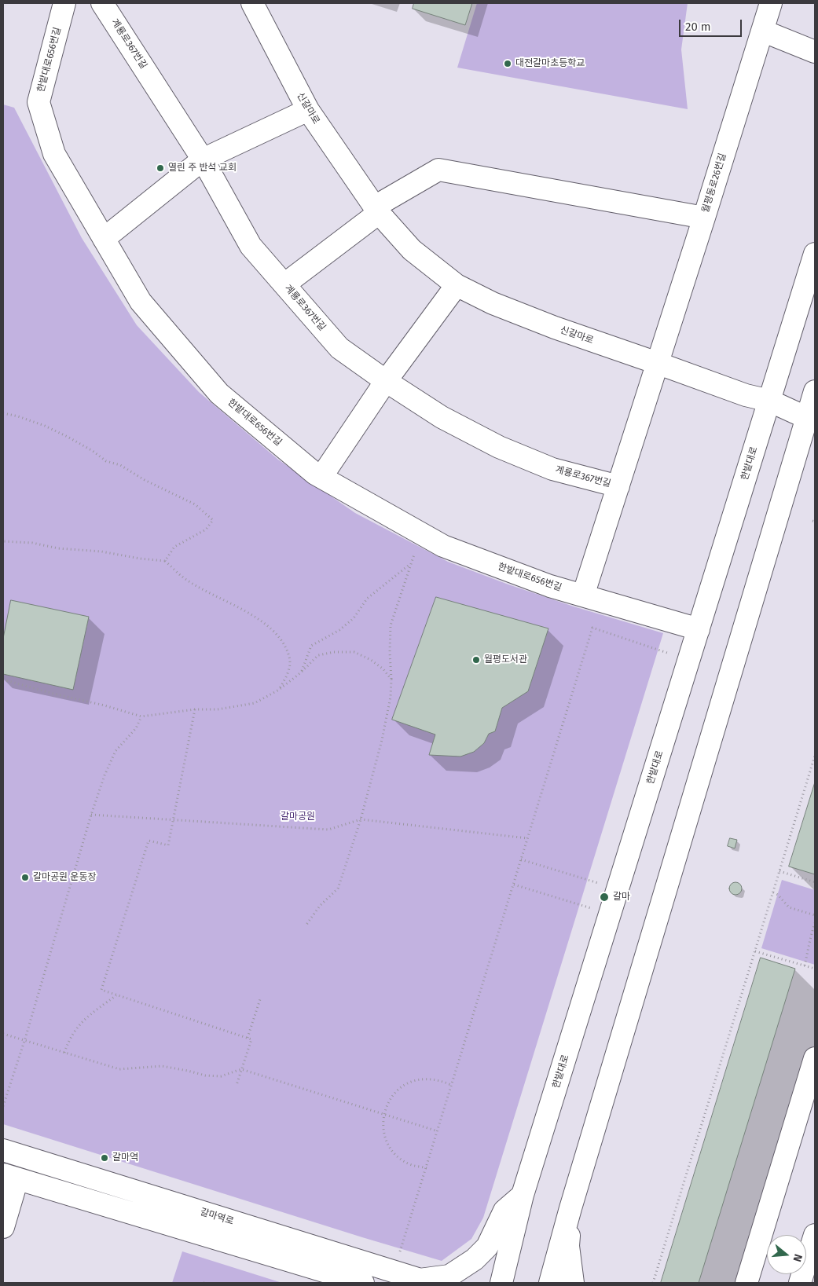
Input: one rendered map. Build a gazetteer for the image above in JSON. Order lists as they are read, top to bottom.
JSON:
{
  "streets": {
    "street": [
      "계룡로367번길",
      "한밭대로656번길",
      "신갈마로",
      "월평동로26번길",
      "한밭대로",
      "갈마역로"
    ]
  },
  "crossings": [
    ["계룡로367번길", "월평동로26번길"],
    ["한밭대로656번길", "월평동로26번길"],
    ["한밭대로656번길", "한밭대로"],
    ["신갈마로", "월평동로26번길"],
    ["신갈마로", "한밭대로"]
  ],
  "parks": ["갈마공원"],
  "places": [
    "대전갈마초등학교",
    "열린 주 반석 교회",
    "월평도서관",
    "갈마공원 운동장",
    "갈마",
    "갈마역"
  ],
  "scale_bar": "20 m",
  "north": "right"
}
